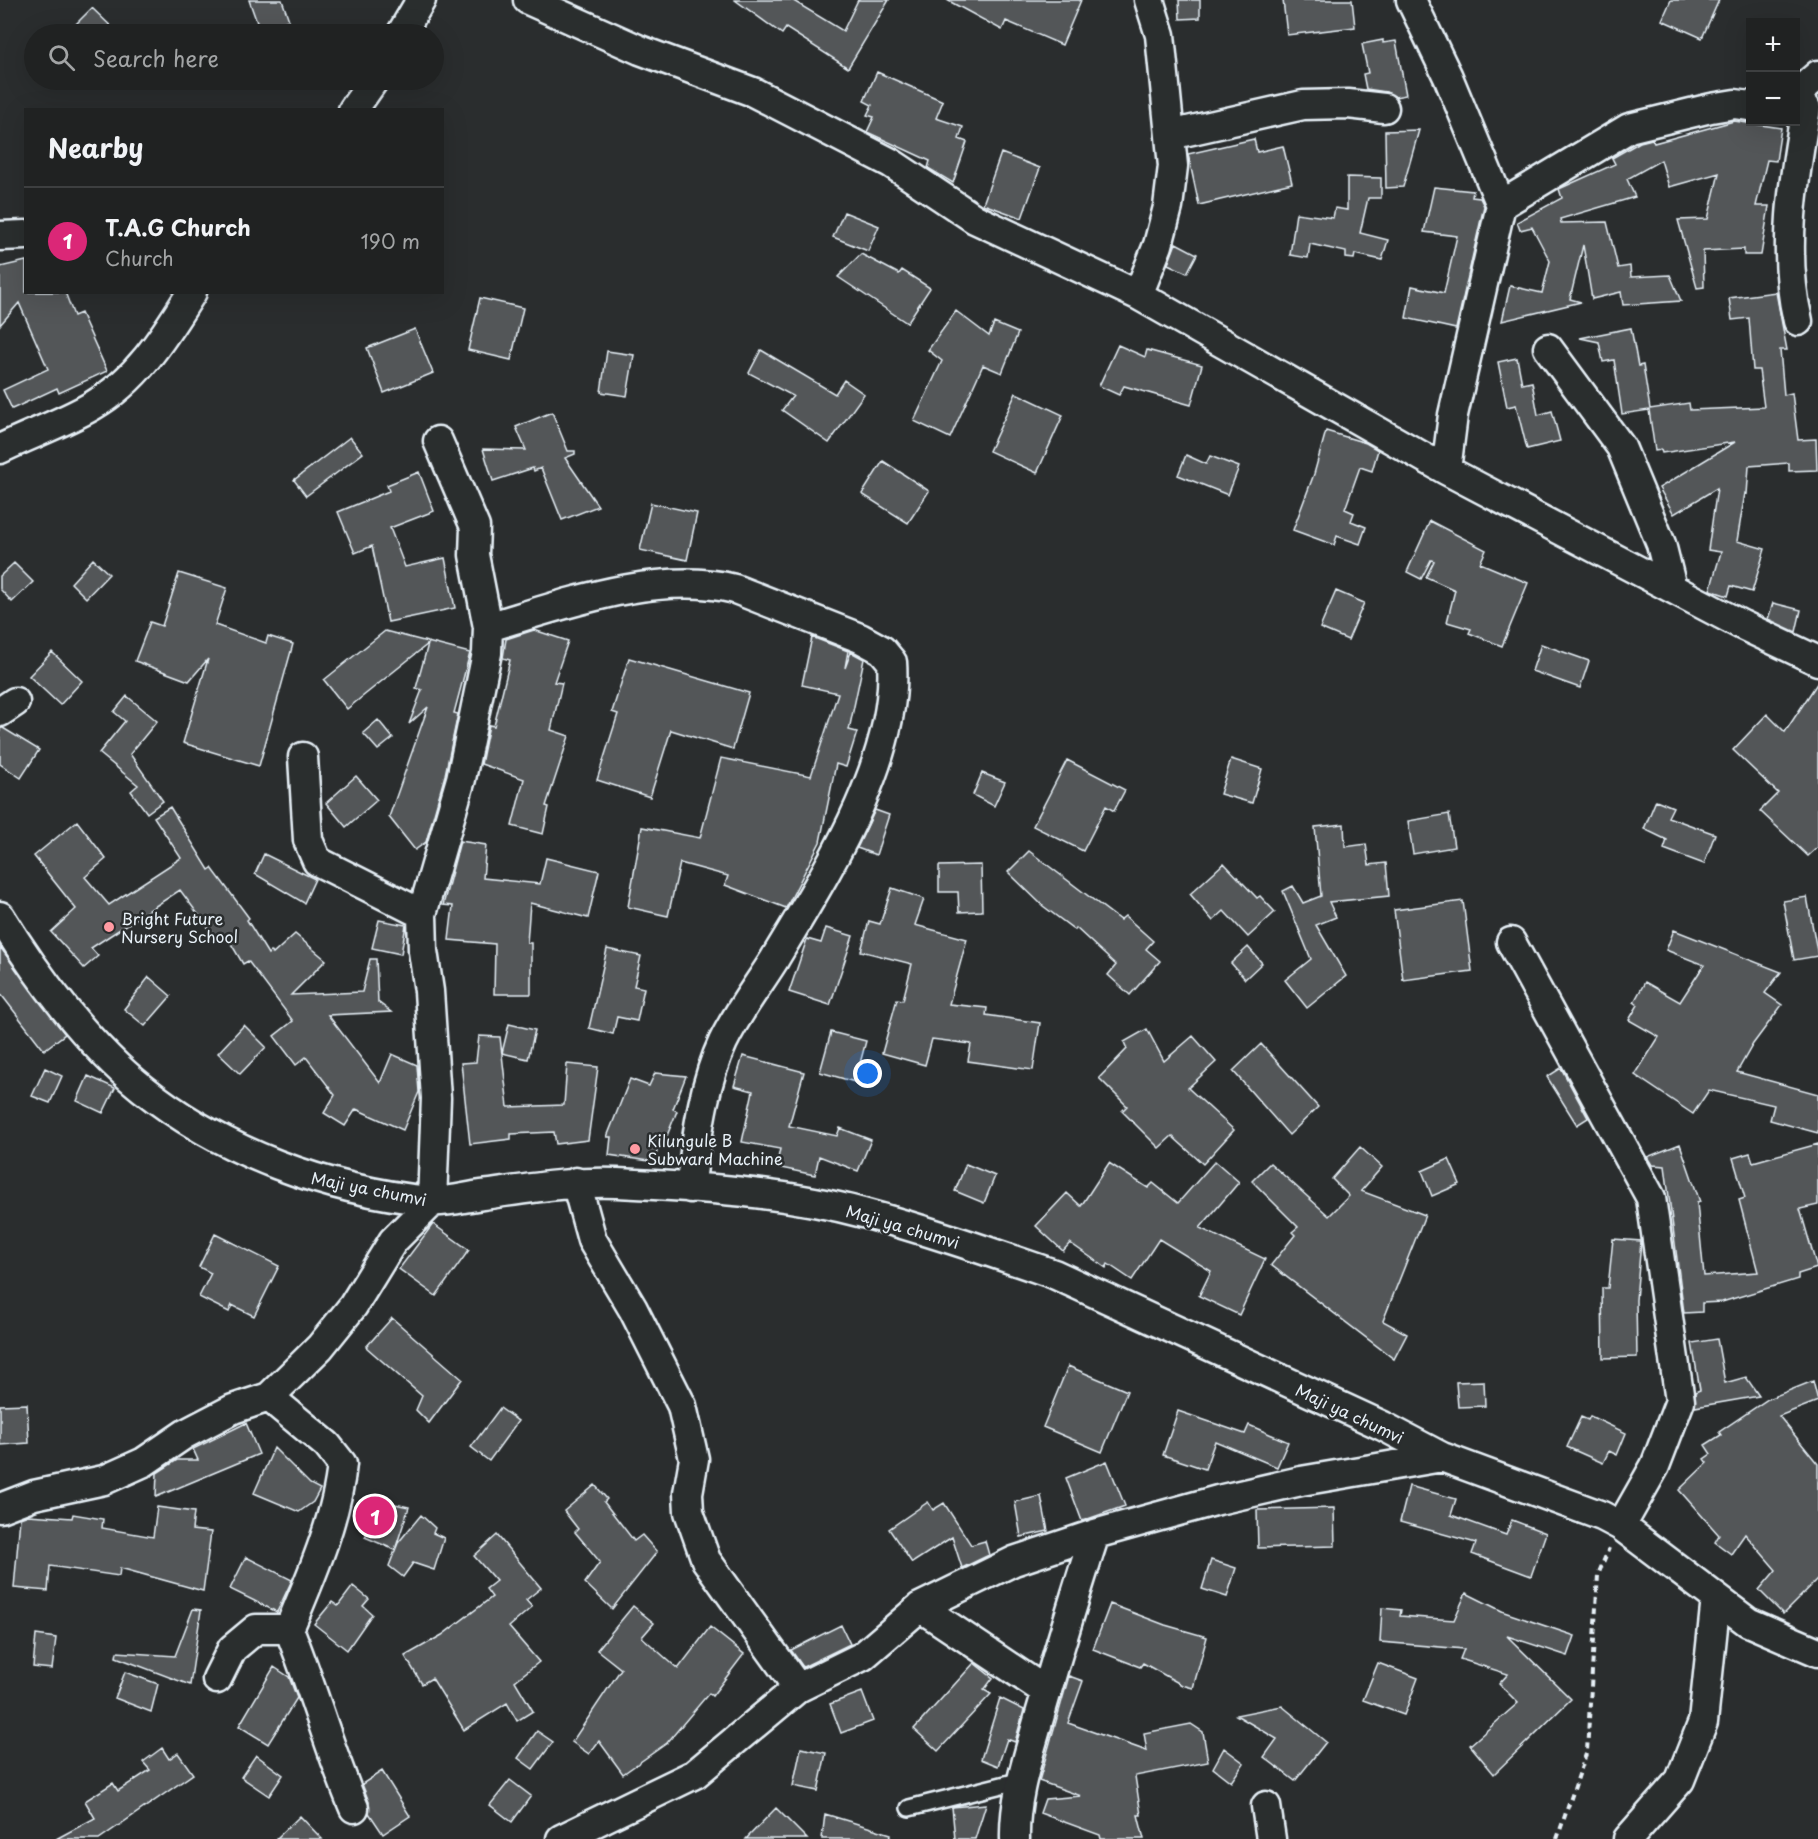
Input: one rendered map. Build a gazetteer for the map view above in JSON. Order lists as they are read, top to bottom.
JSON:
{
  "streets": {
    "street": ["Maji ya chumvi"]
  },
  "places": ["Bright Future Nursery School", "Kilungule B Subward Machine"],
  "page": {
    "map_buttons": ["+", "−"],
    "search": "Search here",
    "heading": "Nearby",
    "list": [
      {
        "mark": "1",
        "name": "T.A.G Church",
        "note": "Church",
        "value": "190 m"
      }
    ],
    "pins": "1"
  }
}
